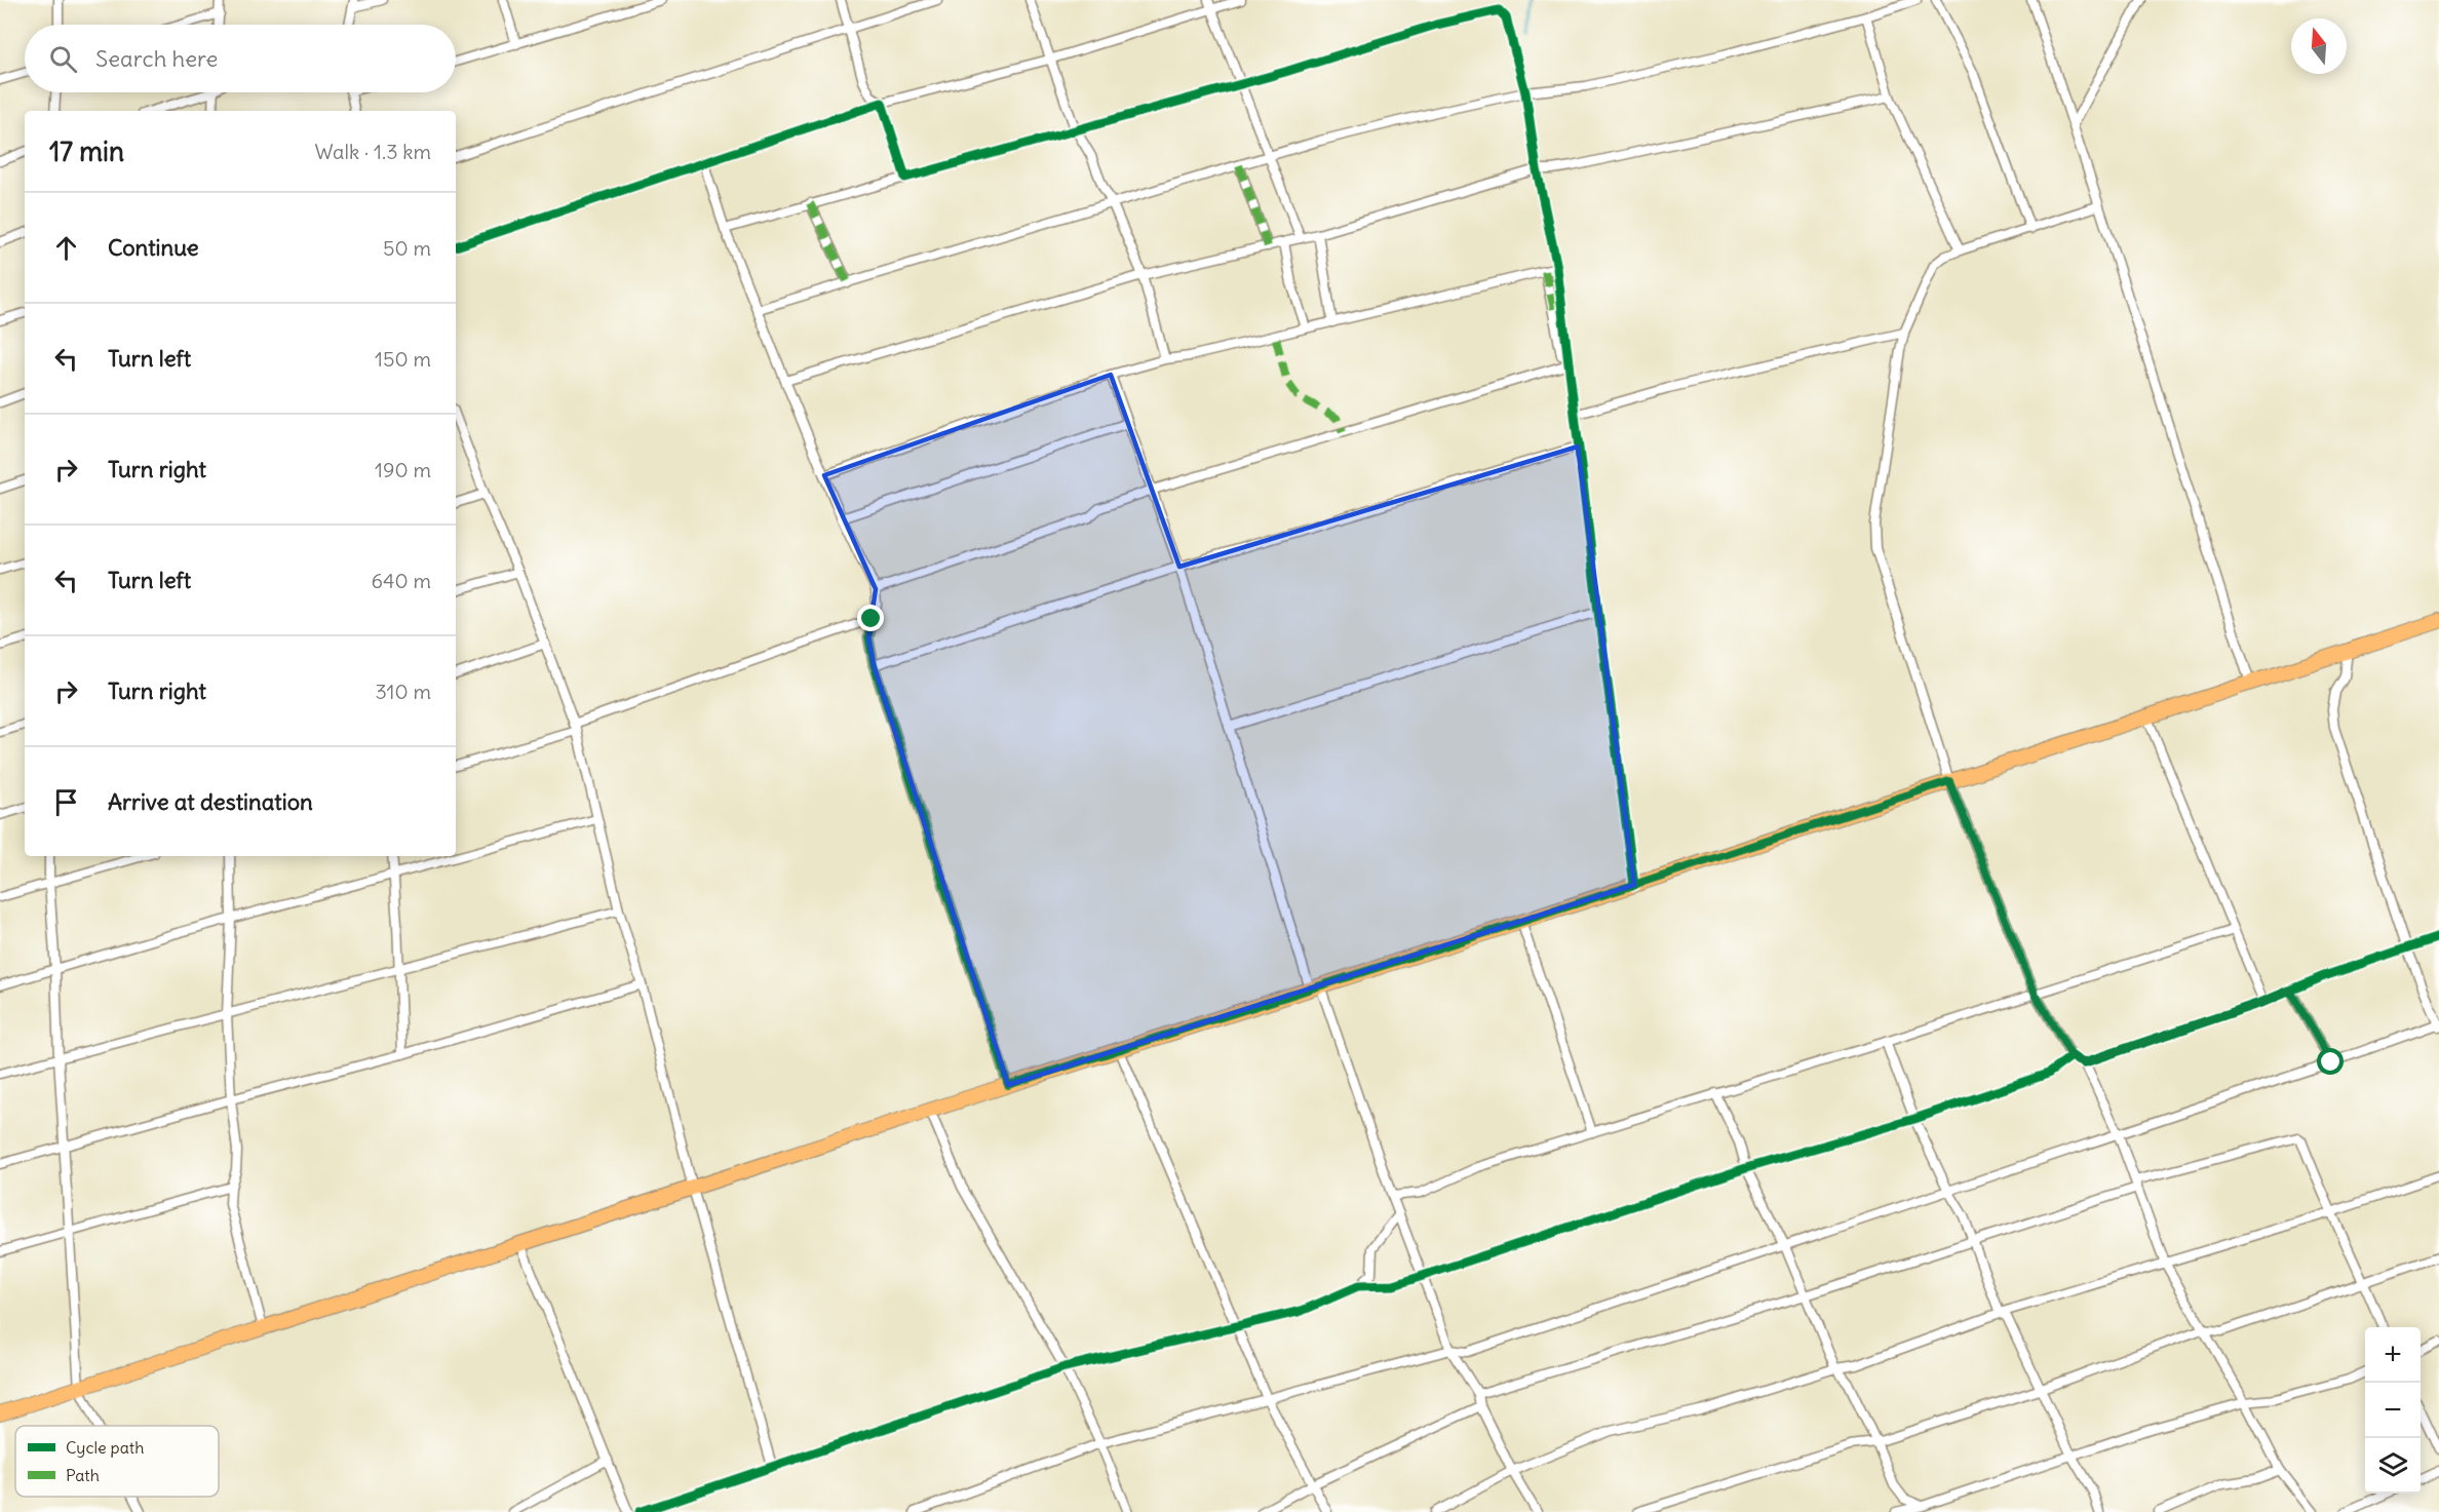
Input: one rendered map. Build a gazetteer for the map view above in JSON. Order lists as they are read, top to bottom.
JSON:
{
  "legend": ["Cycle path", "Path"],
  "north": "top",
  "page": {
    "search": "Search here",
    "heading": ["17 min", "Walk · 1.3 km"],
    "list": [
      ["Continue", "50 m"],
      ["Turn left", "150 m"],
      ["Turn right", "190 m"],
      ["Turn left", "640 m"],
      ["Turn right", "310 m"],
      "Arrive at destination"
    ],
    "map_buttons": ["+", "−"]
  }
}
